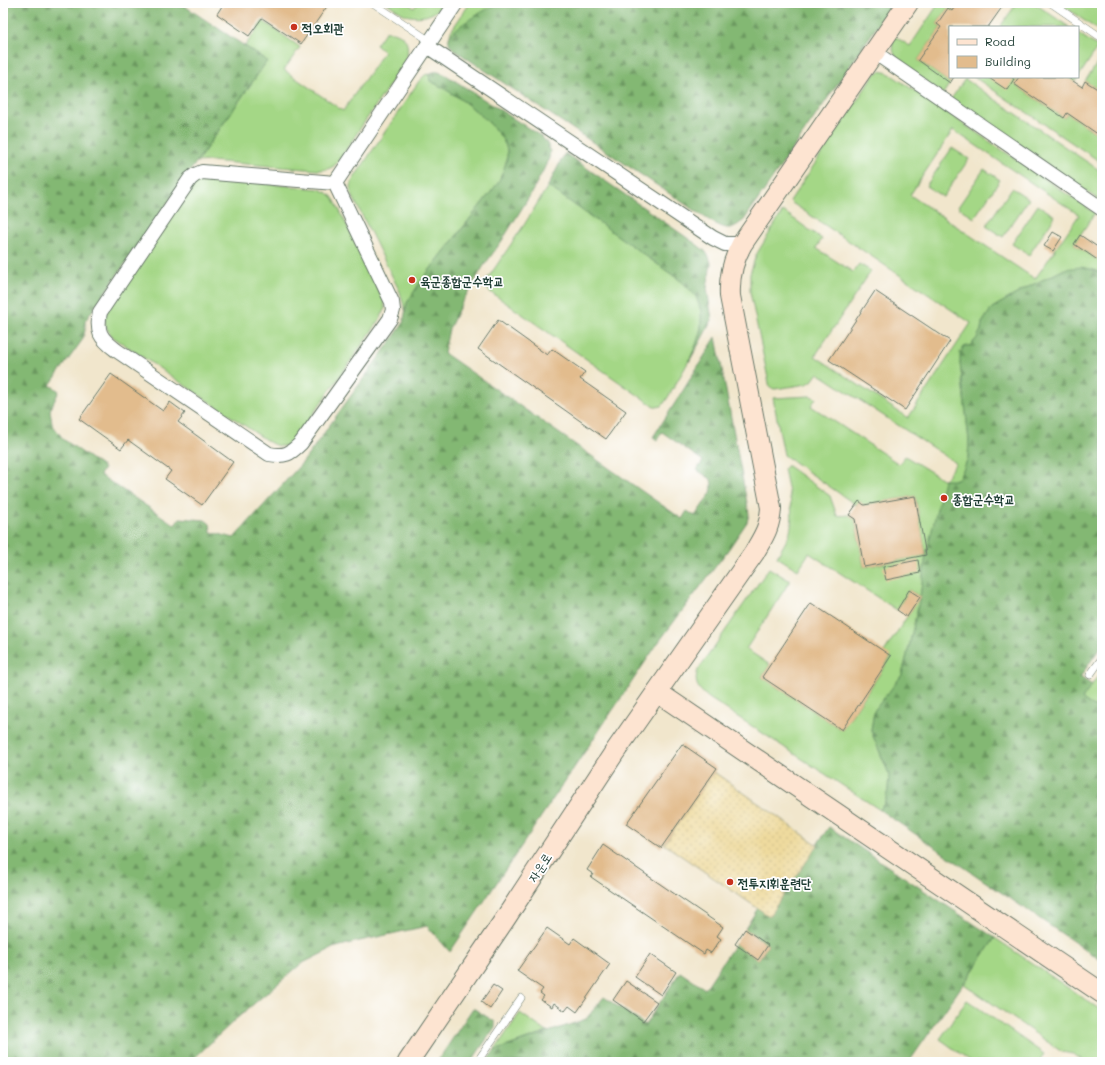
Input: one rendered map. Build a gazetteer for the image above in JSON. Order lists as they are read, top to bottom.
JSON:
{
  "streets": {
    "street": ["자운로"]
  },
  "places": [
    "적오회관",
    "육군종합군수학교",
    "종합군수학교",
    "전투지휘훈련단"
  ],
  "legend": ["Road", "Building"]
}
